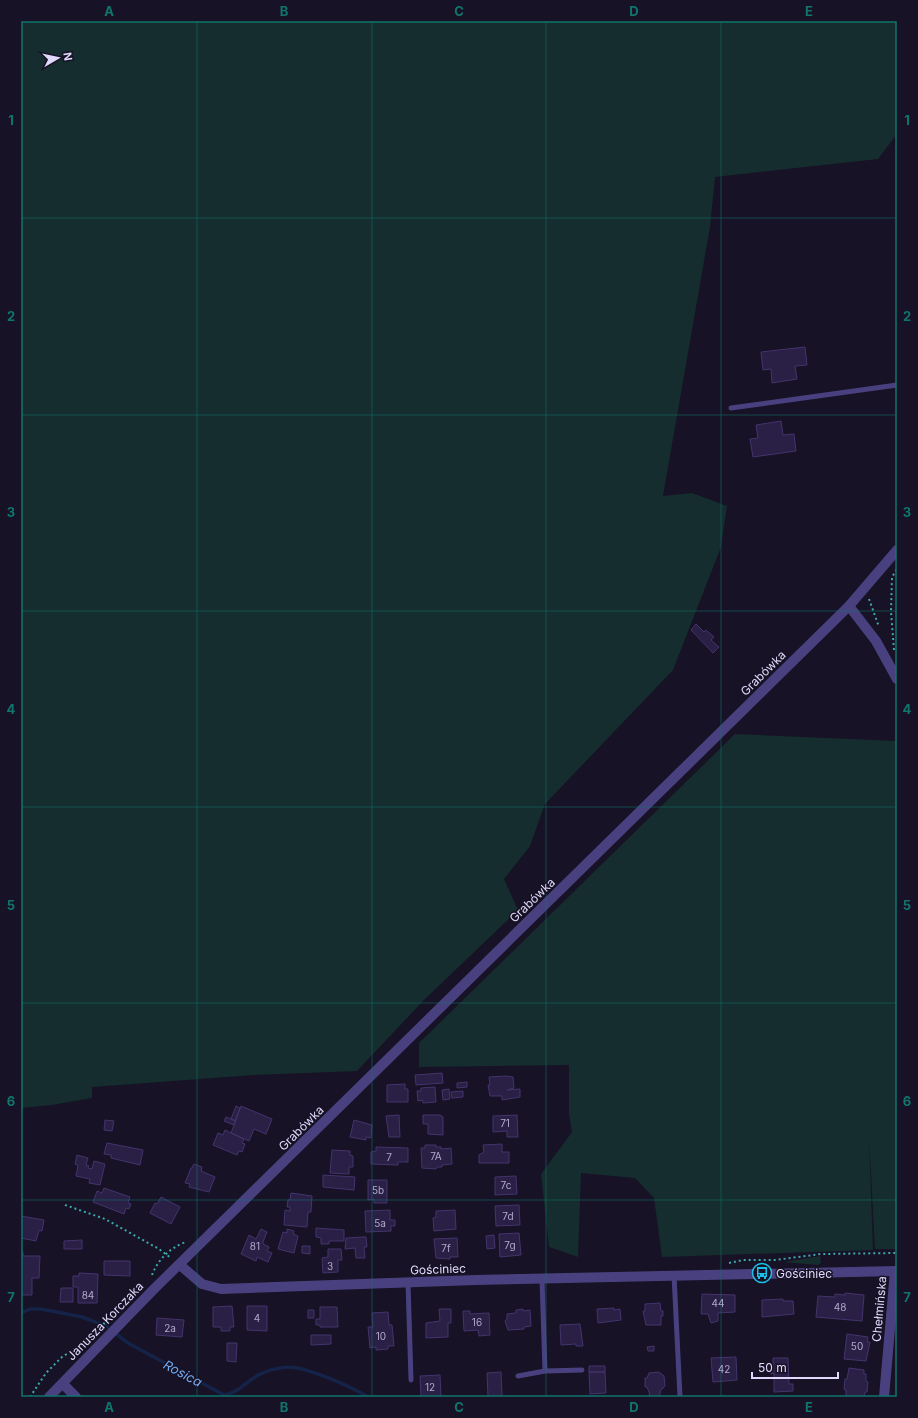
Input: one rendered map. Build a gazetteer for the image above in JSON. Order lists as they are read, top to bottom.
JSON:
{
  "streets": {
    "street": [
      "Grabówka",
      "Gościniec",
      "Chełmińska",
      "Janusza Korczaka"
    ]
  },
  "crossings": [
    ["Grabówka", "Gościniec"],
    ["Grabówka", "Janusza Korczaka"],
    ["Gościniec", "Chełmińska"],
    ["Gościniec", "Janusza Korczaka"]
  ],
  "water": ["Rosica"],
  "places": {
    "bus stop": ["Gościniec"]
  },
  "house_numbers": [
    "71",
    "7A",
    "7",
    "7c",
    "5b",
    "7d",
    "5a",
    "7g",
    "81",
    "7f",
    "3",
    "84",
    "44",
    "48",
    "4",
    "16",
    "2a",
    "10",
    "50",
    "42",
    "12"
  ],
  "scale_bar": "50 m",
  "north": "right",
  "grid": {
    "columns": [
      "A",
      "B",
      "C",
      "D",
      "E"
    ],
    "rows": [
      "1",
      "2",
      "3",
      "4",
      "5",
      "6",
      "7"
    ]
  }
}
